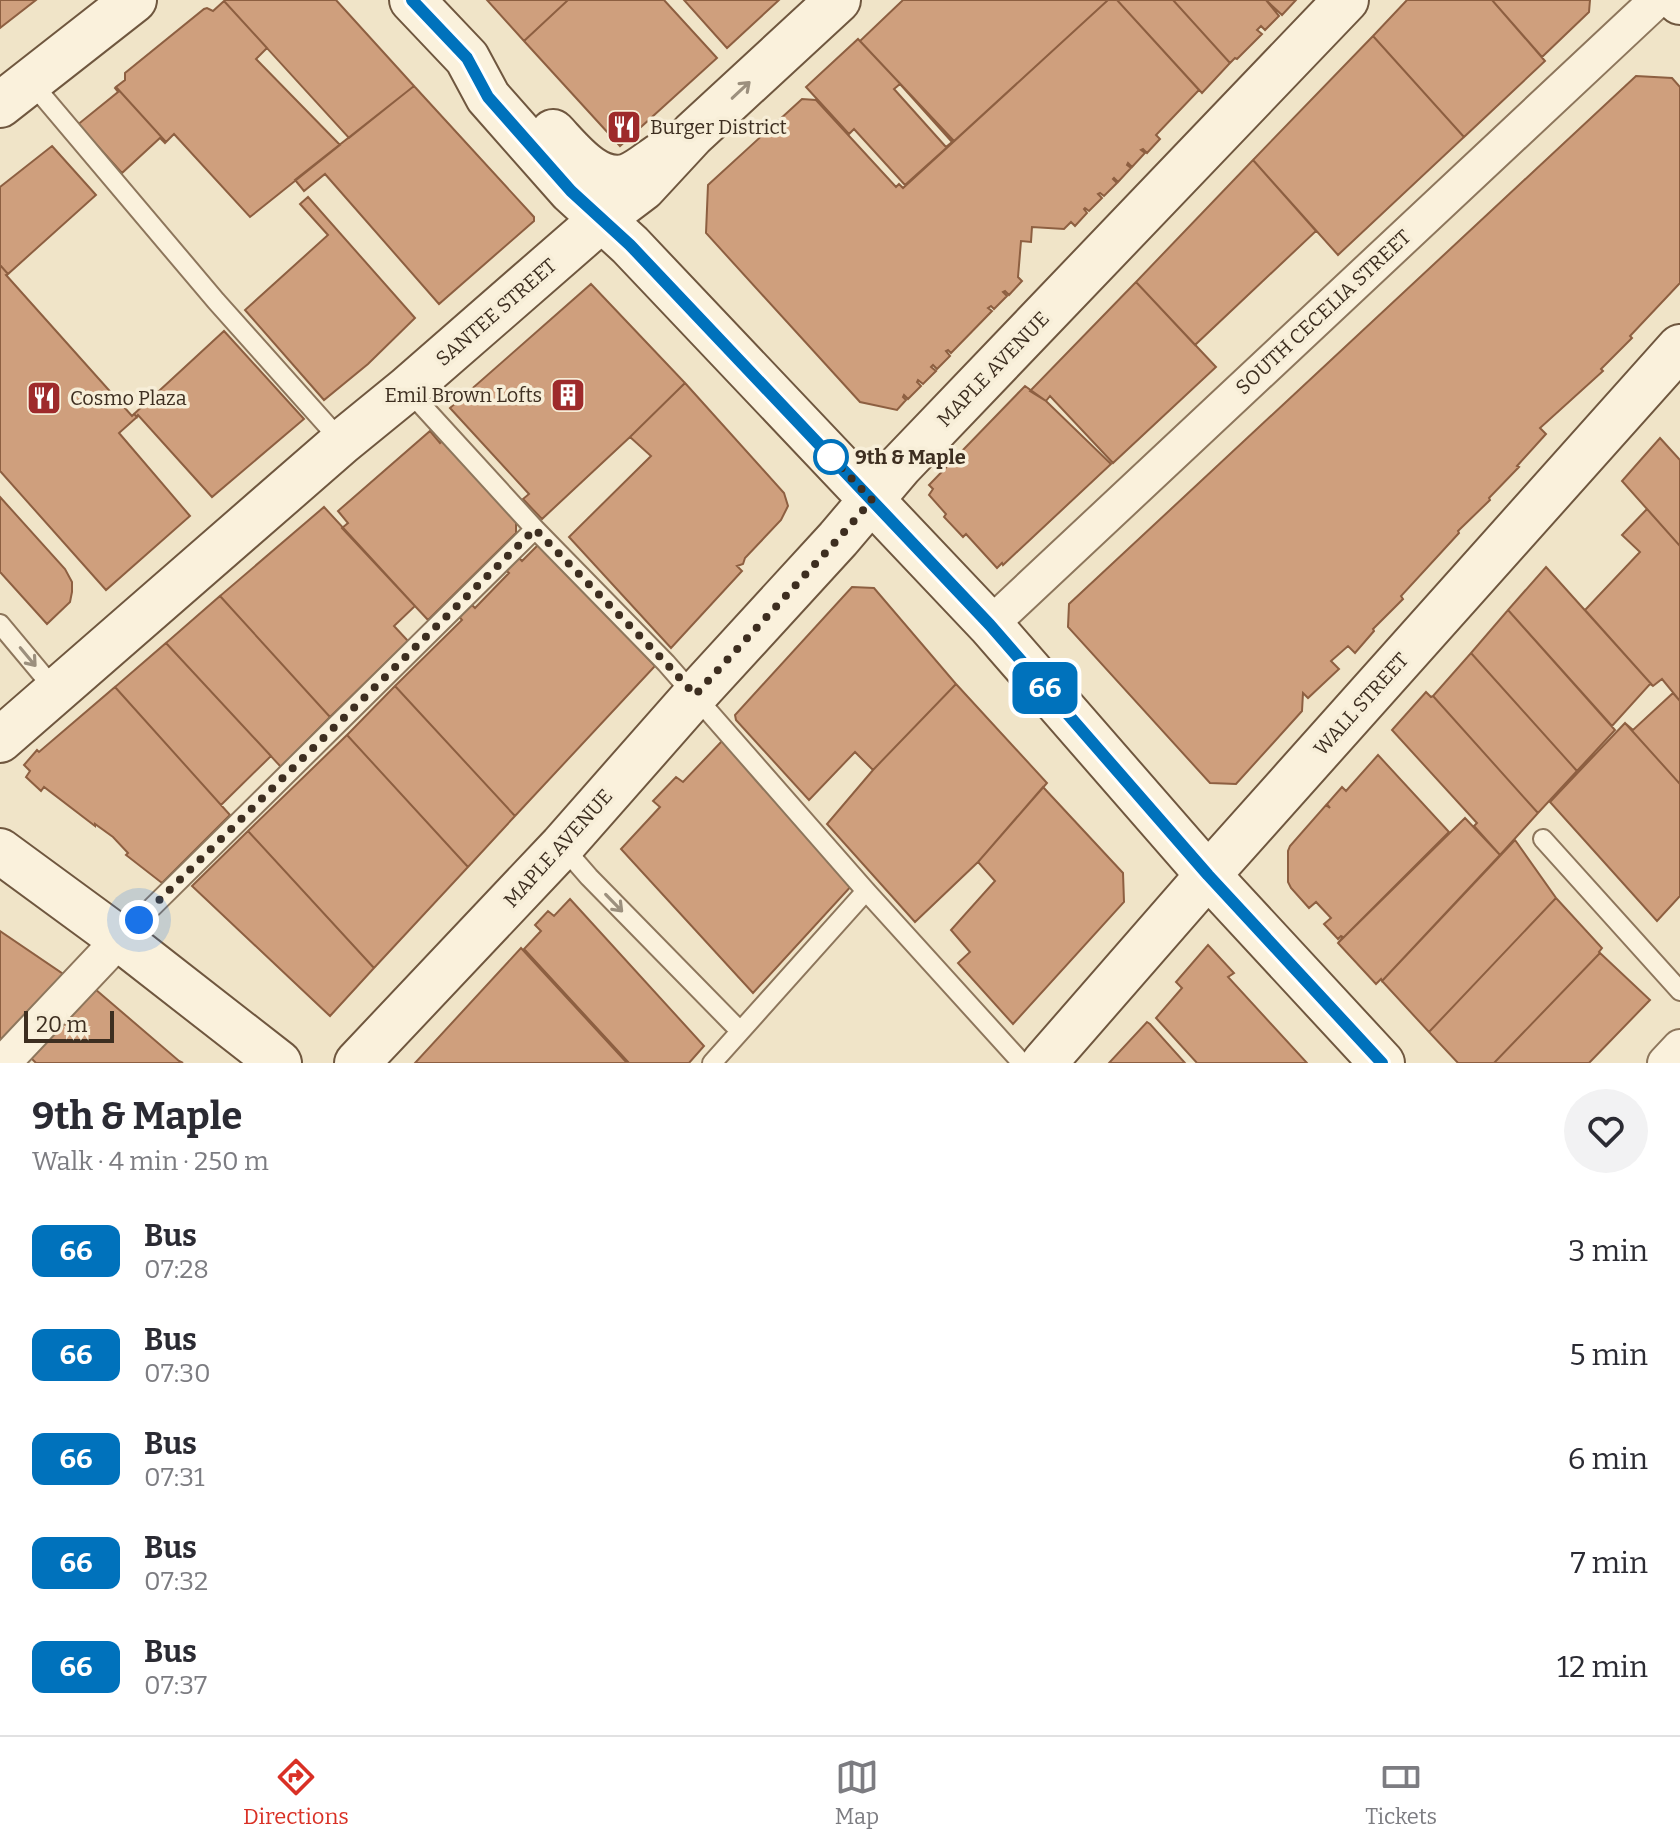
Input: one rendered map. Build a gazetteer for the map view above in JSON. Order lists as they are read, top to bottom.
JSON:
{
  "streets": {
    "street": [
      "SANTEE STREET",
      "SOUTH CECELIA STREET",
      "MAPLE AVENUE",
      "WALL STREET"
    ]
  },
  "places": {
    "restaurant": ["Burger District", "Cosmo Plaza"],
    "building": ["Emil Brown Lofts"],
    "other": ["9th & Maple"]
  },
  "lines": ["bus line 66"],
  "scale_bar": "20 m",
  "page": {
    "on_map": "66",
    "scale": "20 m",
    "heading": ["9th & Maple", "Walk · 4 min · 250 m"],
    "list": [
      {
        "mark": "66",
        "name": "Bus",
        "note": "07:28",
        "value": "3 min"
      },
      {
        "mark": "66",
        "name": "Bus",
        "note": "07:30",
        "value": "5 min"
      },
      {
        "mark": "66",
        "name": "Bus",
        "note": "07:31",
        "value": "6 min"
      },
      {
        "mark": "66",
        "name": "Bus",
        "note": "07:32",
        "value": "7 min"
      },
      {
        "mark": "66",
        "name": "Bus",
        "note": "07:37",
        "value": "12 min"
      }
    ],
    "tabs": ["Directions", "Map", "Tickets"]
  }
}
